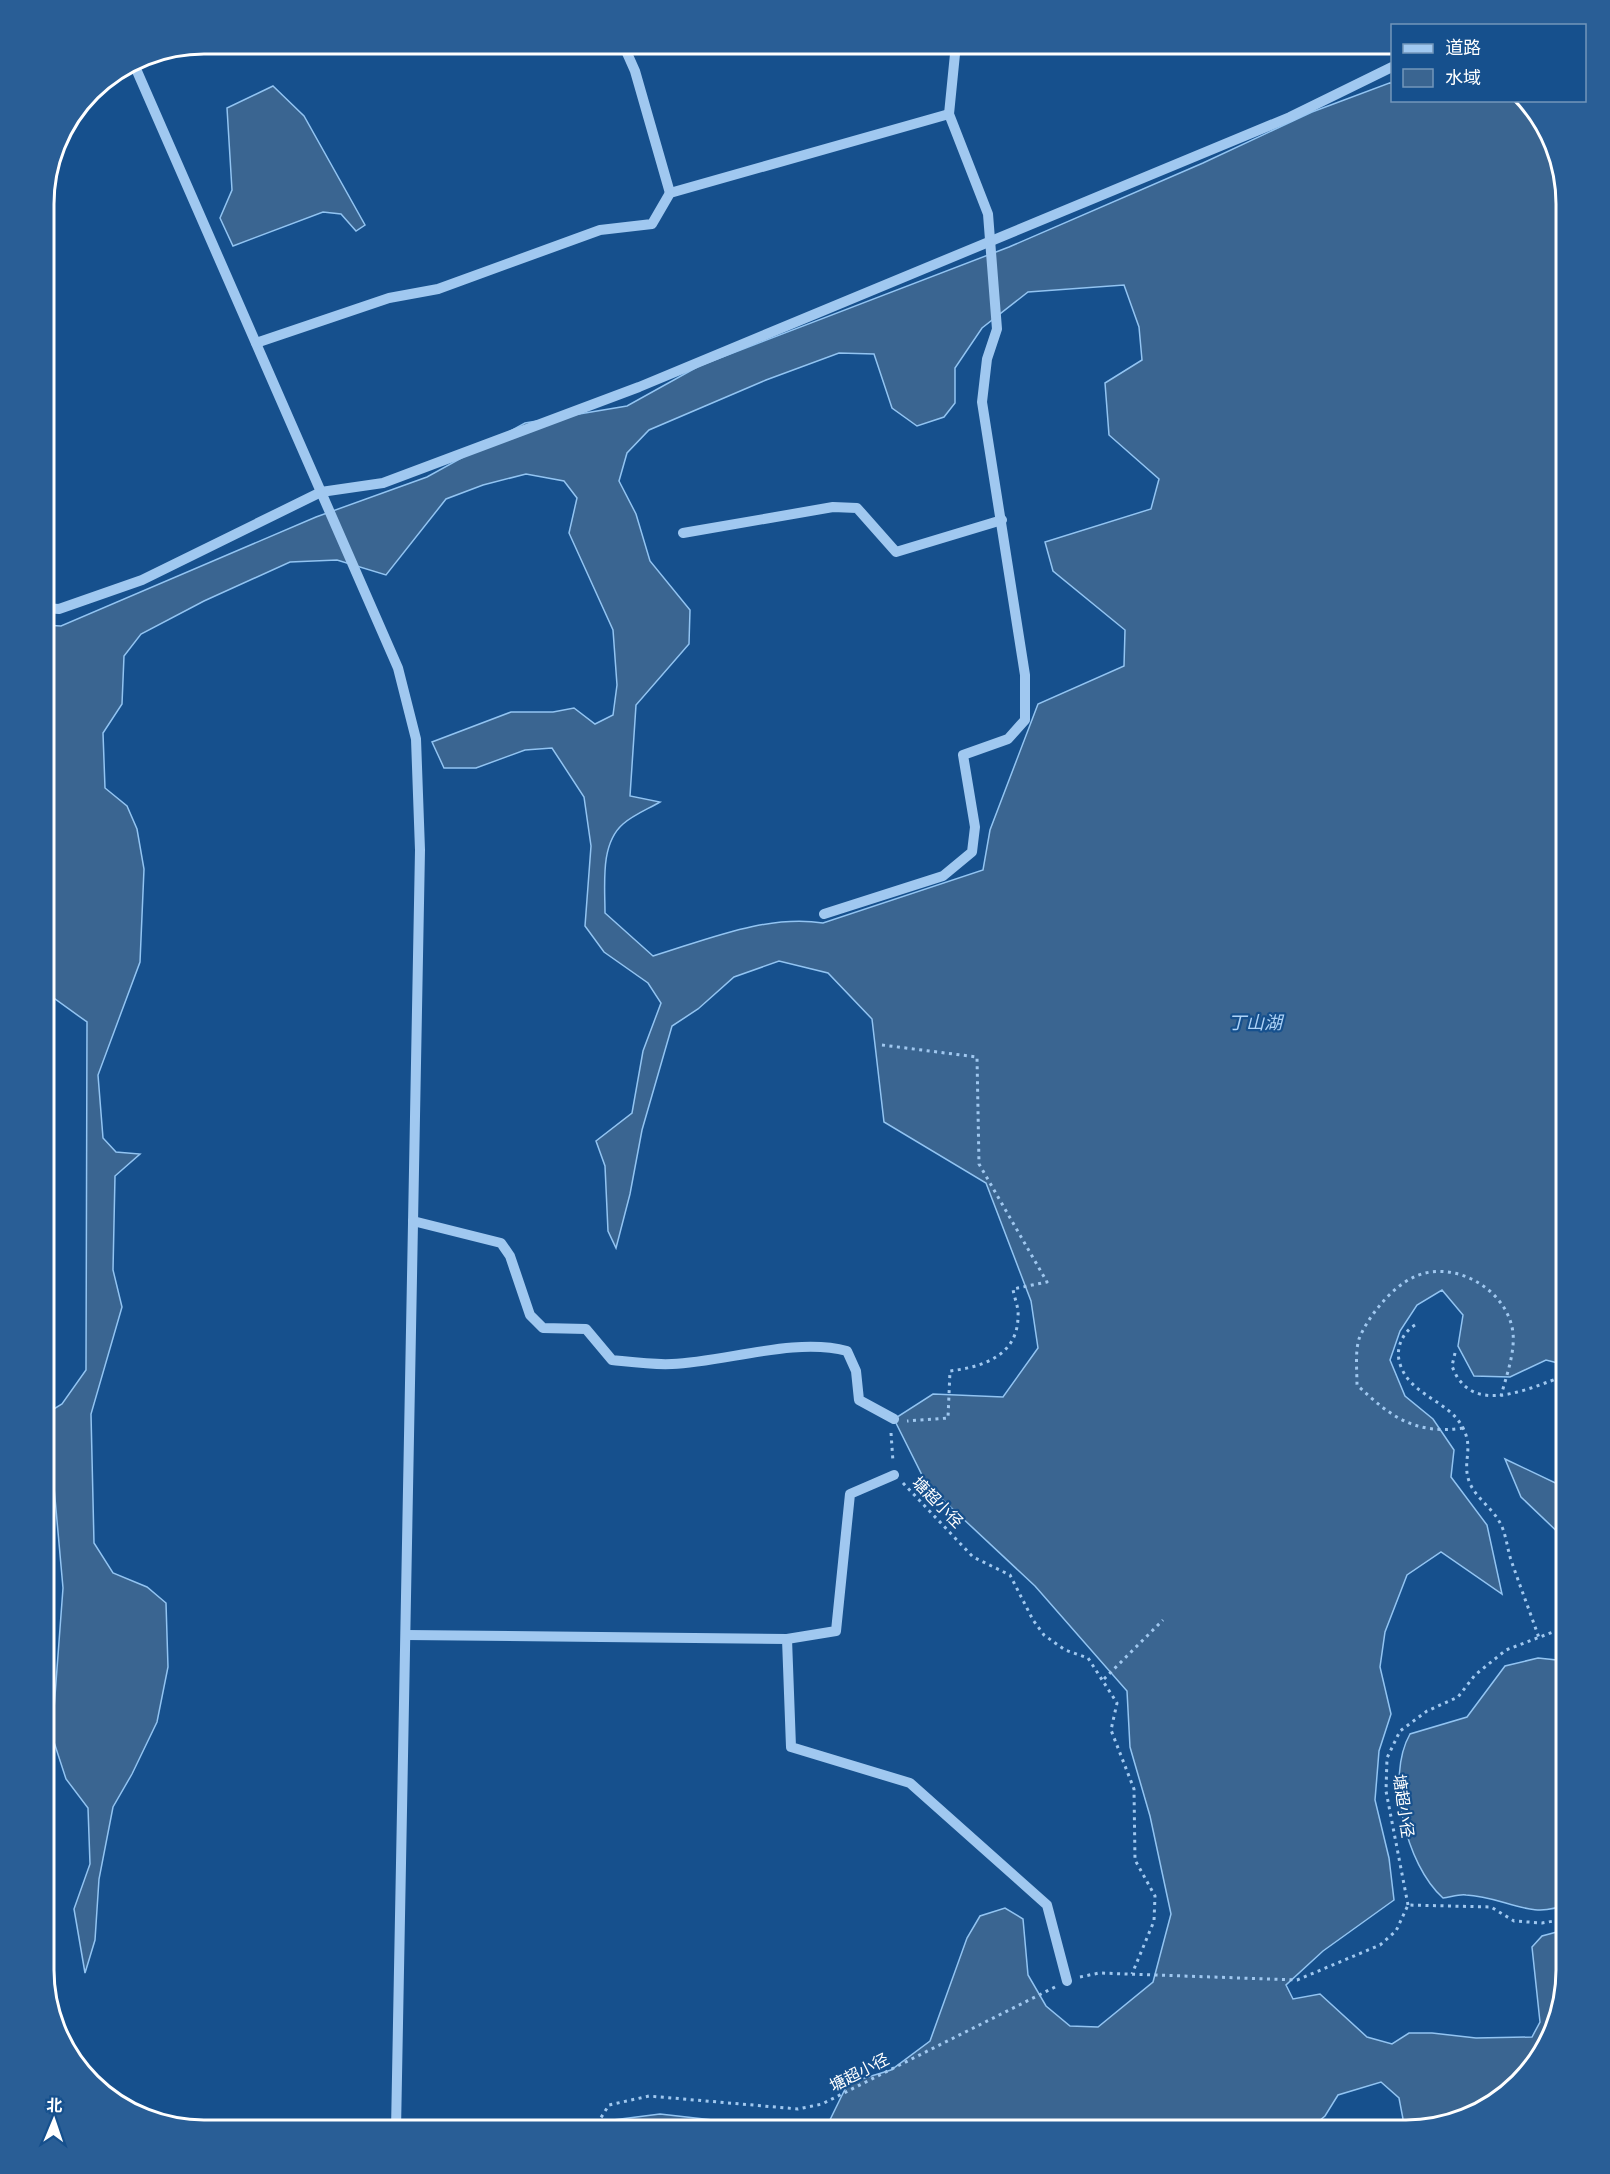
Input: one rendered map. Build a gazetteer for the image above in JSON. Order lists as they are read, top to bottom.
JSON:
{
  "streets": {
    "path": ["塘超小径"]
  },
  "water": ["丁山湖"],
  "legend": ["道路", "水域"],
  "north": "top"
}
